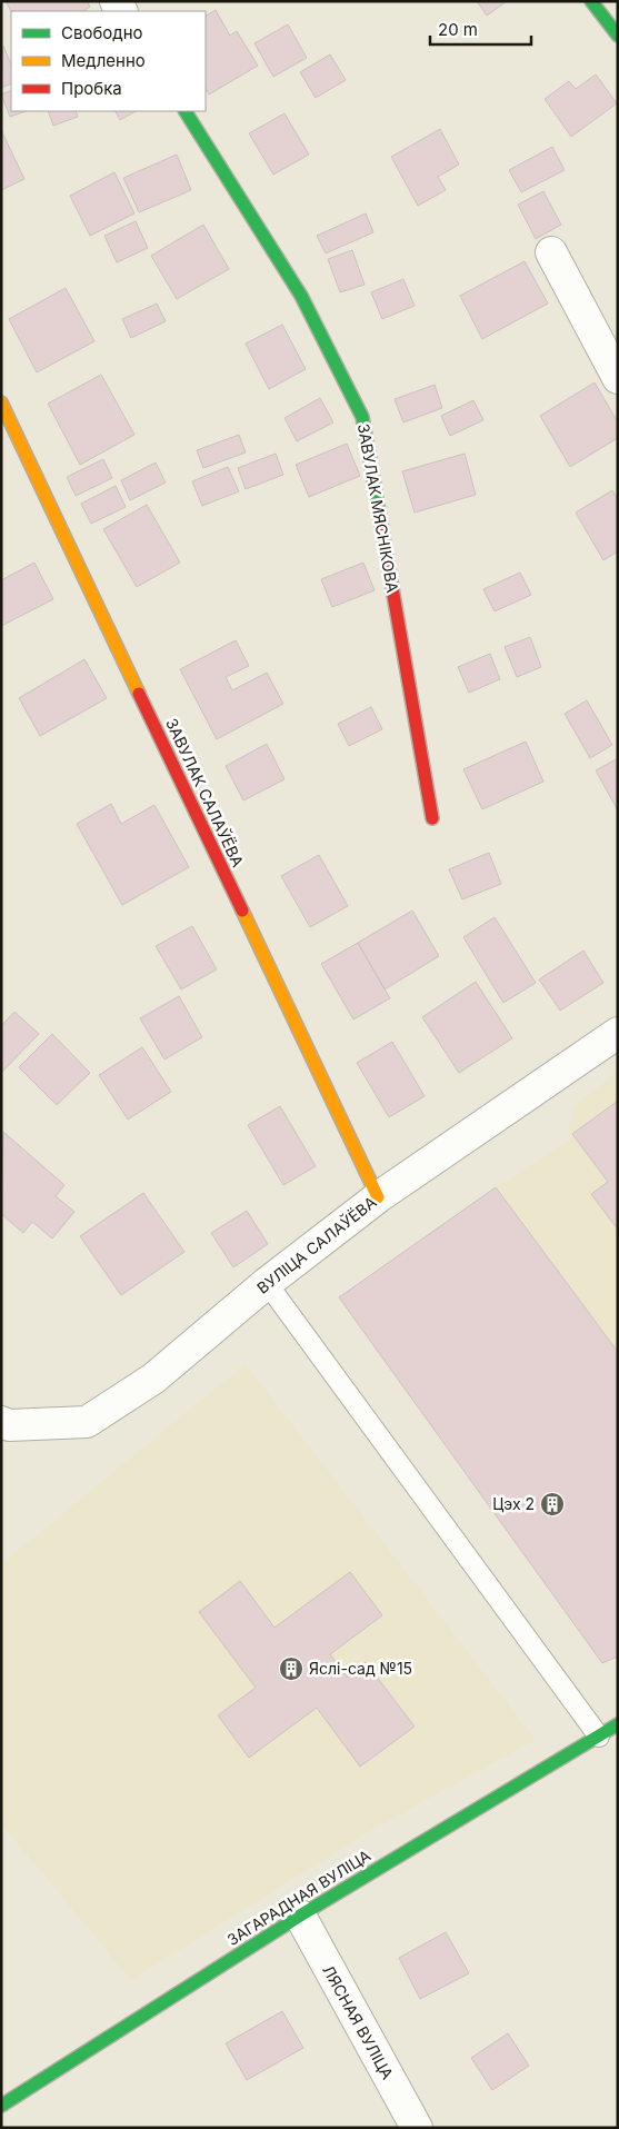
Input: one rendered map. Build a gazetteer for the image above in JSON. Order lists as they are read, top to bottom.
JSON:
{
  "streets": {
    "street": [
      "ЗАВУЛАК МЯСНІКОВА",
      "ЗАВУЛАК САЛАЎЁВА",
      "ВУЛІЦА САЛАЎЁВА",
      "ЗАГАРАДНАЯ ВУЛІЦА",
      "ЛЯСНАЯ ВУЛІЦА"
    ]
  },
  "crossings": [
    ["ЗАВУЛАК САЛАЎЁВА", "ВУЛІЦА САЛАЎЁВА"],
    ["ЗАГАРАДНАЯ ВУЛІЦА", "ЛЯСНАЯ ВУЛІЦА"]
  ],
  "places": {
    "building": ["Цэх 2", "Яслі-сад №15"]
  },
  "legend": ["Свободно", "Медленно", "Пробка"],
  "scale_bar": "20 m"
}
